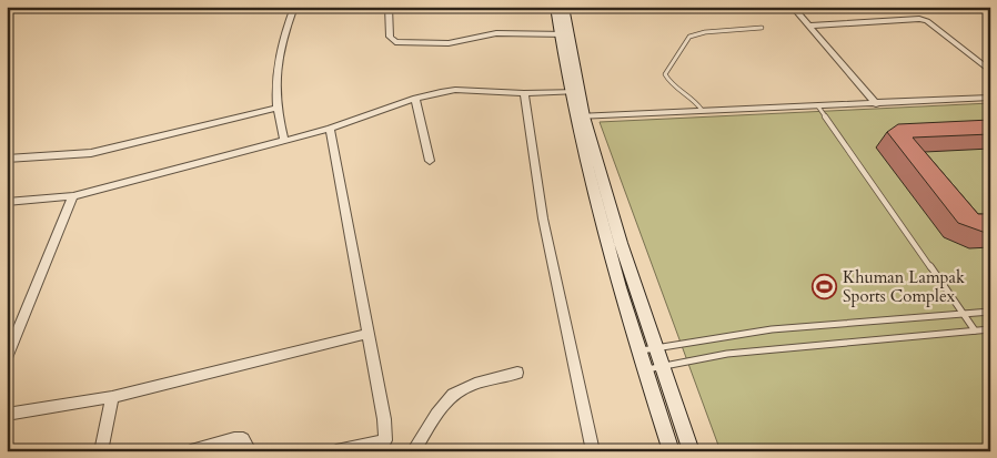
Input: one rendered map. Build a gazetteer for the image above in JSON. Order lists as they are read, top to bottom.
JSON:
{
  "places": {
    "sports": ["Khuman Lampak Sports Complex"]
  }
}
